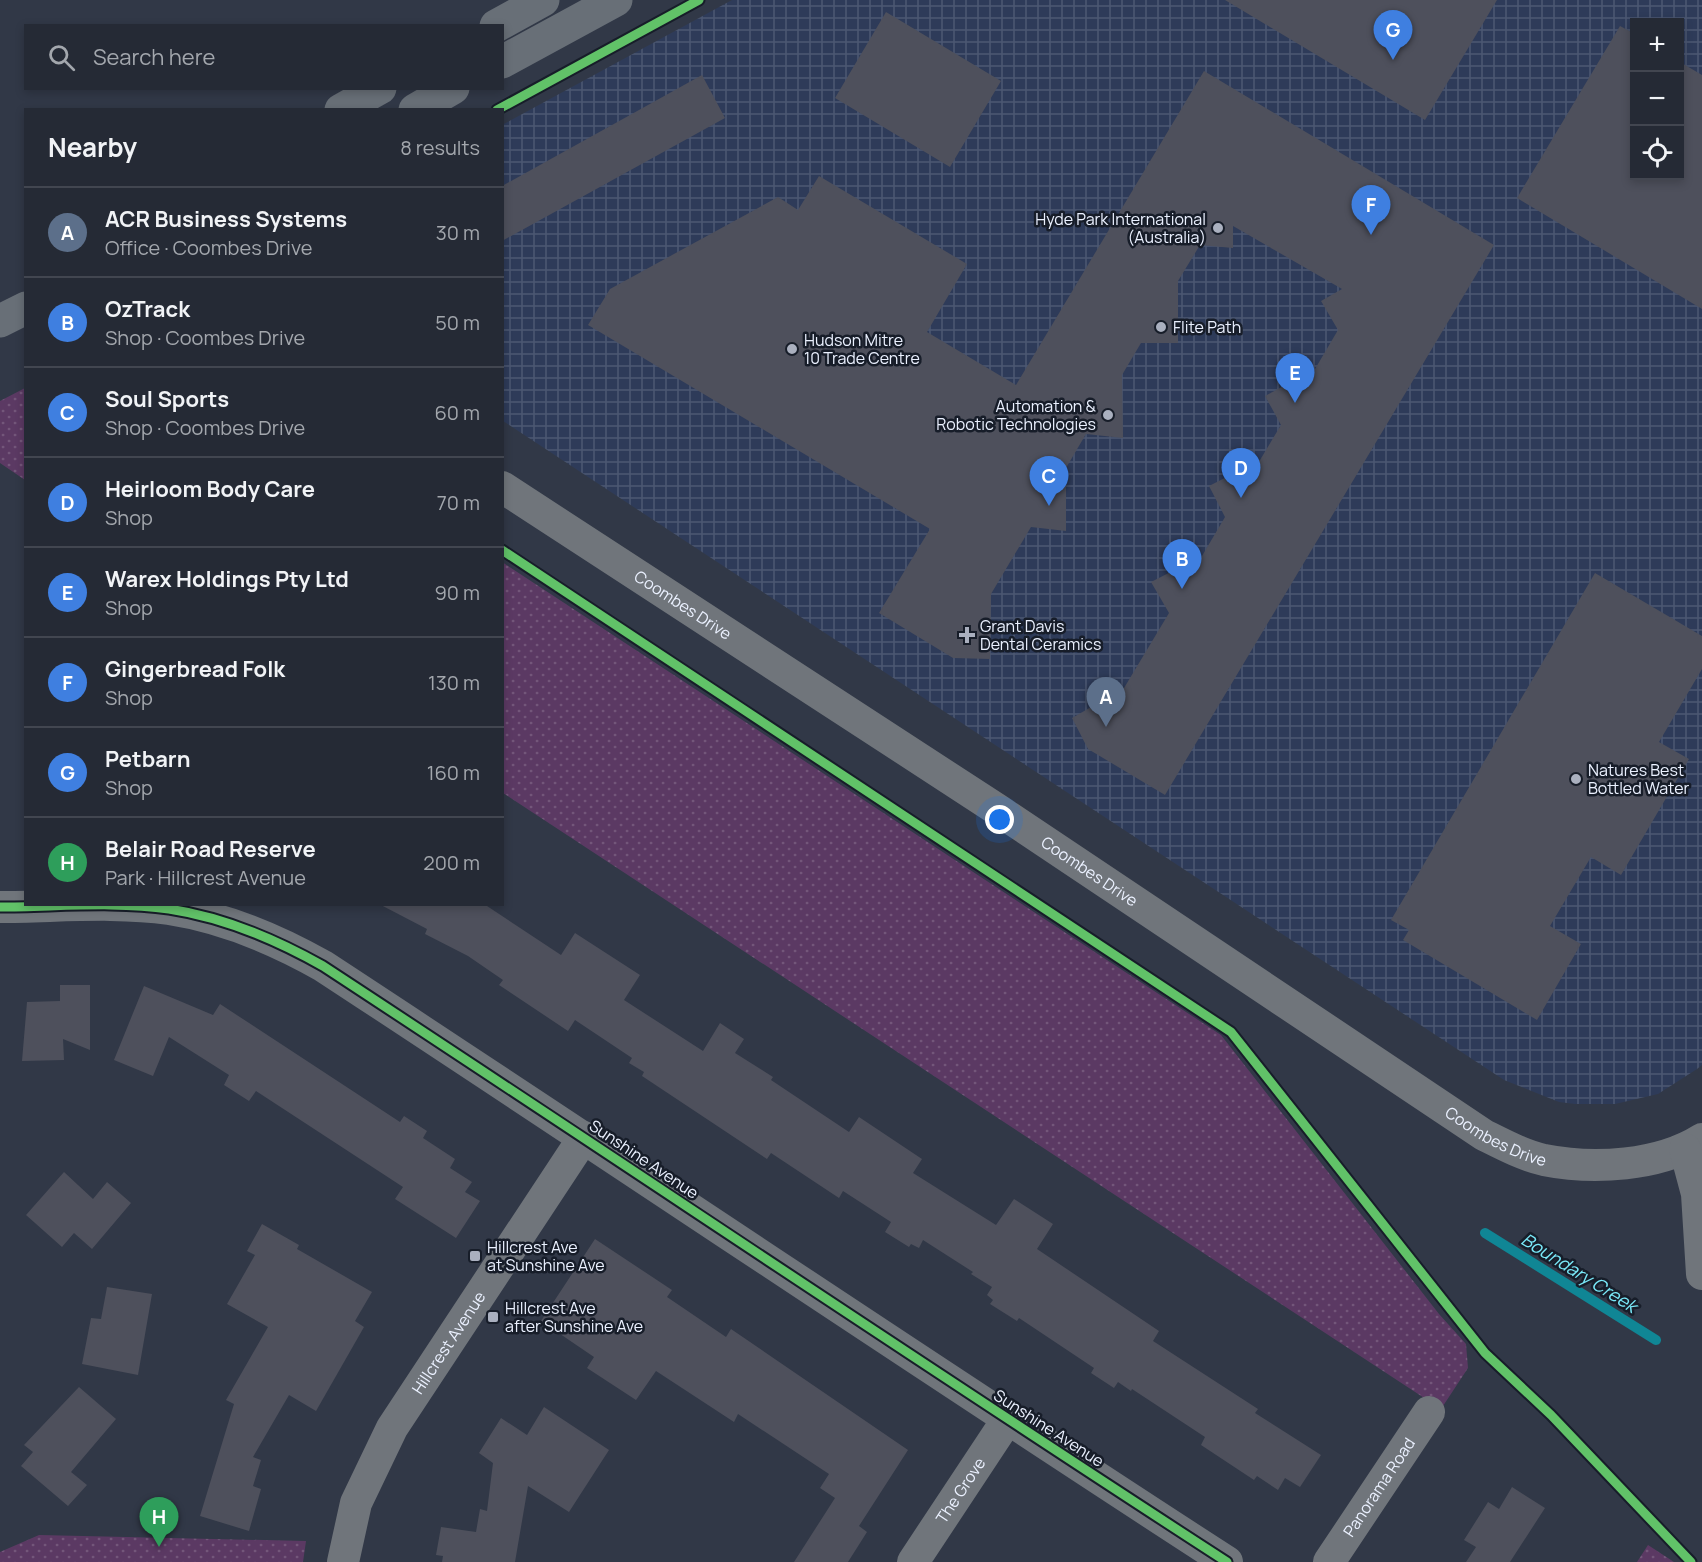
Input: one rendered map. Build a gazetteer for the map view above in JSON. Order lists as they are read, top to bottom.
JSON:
{
  "streets": {
    "street": [
      "Coombes Drive",
      "Sunshine Avenue",
      "Hillcrest Avenue",
      "Panorama Road",
      "The Grove"
    ]
  },
  "crossings": [
    ["Sunshine Avenue", "Hillcrest Avenue"],
    ["Sunshine Avenue", "The Grove"]
  ],
  "water": ["Boundary Creek"],
  "places": {
    "other": [
      "Hyde Park International (Australia)",
      "Flite Path",
      "Hudson Mitre 10 Trade Centre",
      "Automation & Robotic Technologies",
      "Natures Best Bottled Water"
    ],
    "health": ["Grant Davis Dental Ceramics"],
    "transit": ["Hillcrest Ave at Sunshine Ave", "Hillcrest Ave after Sunshine Ave"]
  },
  "page": {
    "pins": [
      "G",
      "F",
      "E",
      "D",
      "C",
      "B",
      "A",
      "H"
    ],
    "map_buttons": ["+", "−"],
    "search": "Search here",
    "heading": ["Nearby", "8 results"],
    "list": [
      {
        "mark": "A",
        "name": "ACR Business Systems",
        "note": "Office · Coombes Drive",
        "value": "30 m"
      },
      {
        "mark": "B",
        "name": "OzTrack",
        "note": "Shop · Coombes Drive",
        "value": "50 m"
      },
      {
        "mark": "C",
        "name": "Soul Sports",
        "note": "Shop · Coombes Drive",
        "value": "60 m"
      },
      {
        "mark": "D",
        "name": "Heirloom Body Care",
        "note": "Shop",
        "value": "70 m"
      },
      {
        "mark": "E",
        "name": "Warex Holdings Pty Ltd",
        "note": "Shop",
        "value": "90 m"
      },
      {
        "mark": "F",
        "name": "Gingerbread Folk",
        "note": "Shop",
        "value": "130 m"
      },
      {
        "mark": "G",
        "name": "Petbarn",
        "note": "Shop",
        "value": "160 m"
      },
      {
        "mark": "H",
        "name": "Belair Road Reserve",
        "note": "Park · Hillcrest Avenue",
        "value": "200 m"
      }
    ]
  }
}
